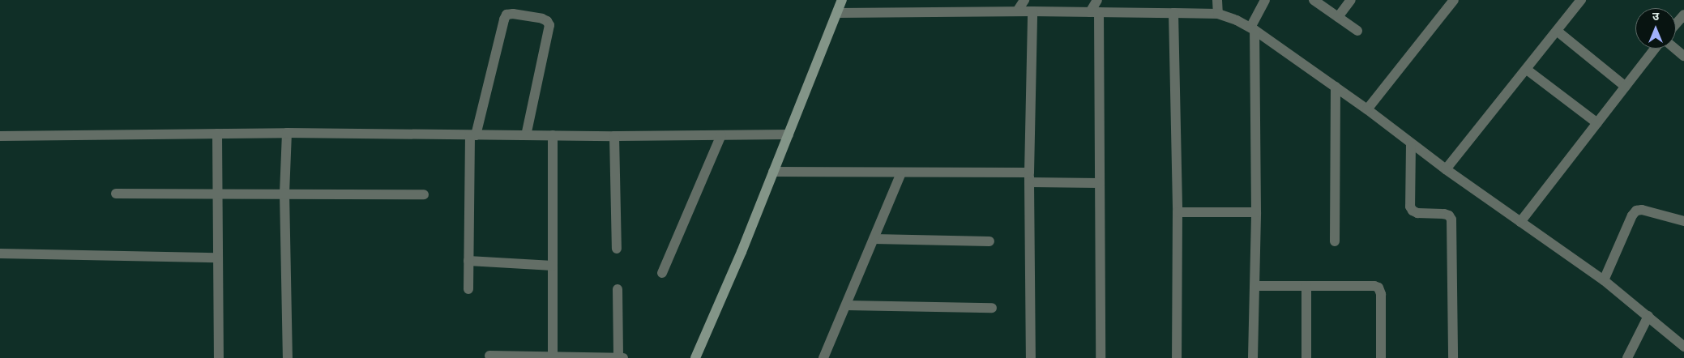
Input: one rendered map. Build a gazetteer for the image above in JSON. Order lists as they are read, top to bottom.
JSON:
{
  "north": "top"
}
